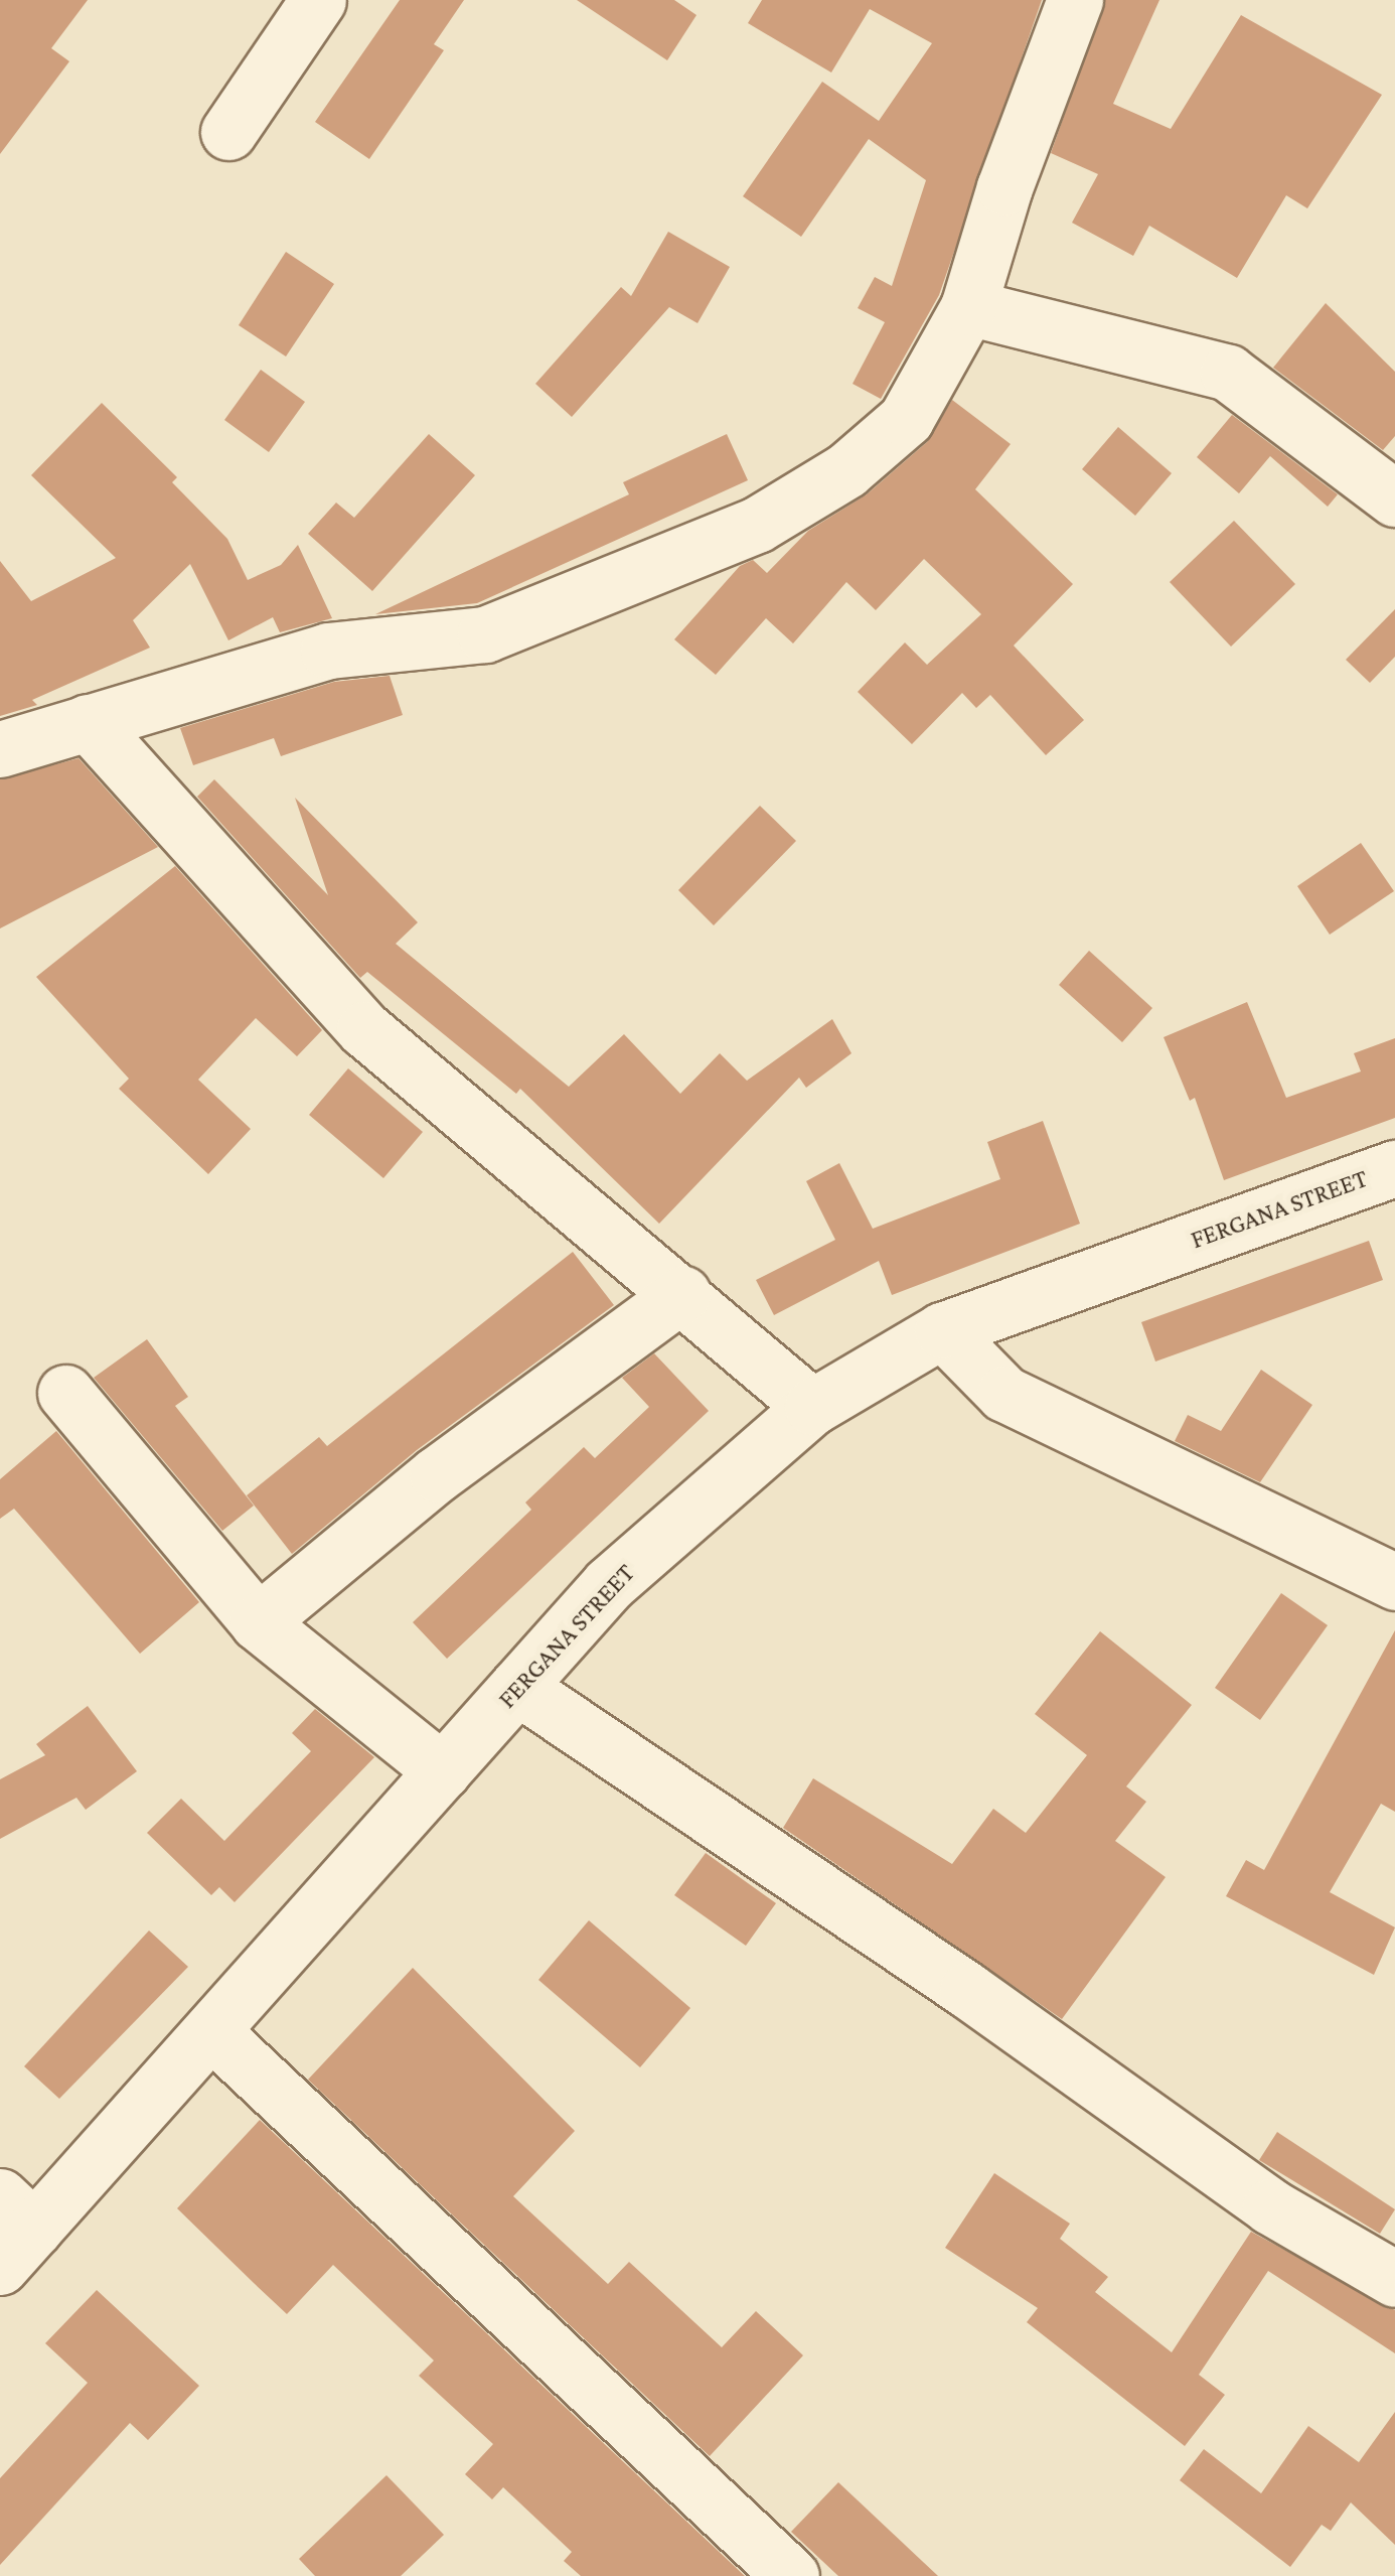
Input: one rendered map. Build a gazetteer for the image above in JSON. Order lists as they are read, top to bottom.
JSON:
{
  "streets": {
    "street": ["FERGANA STREET"]
  }
}
